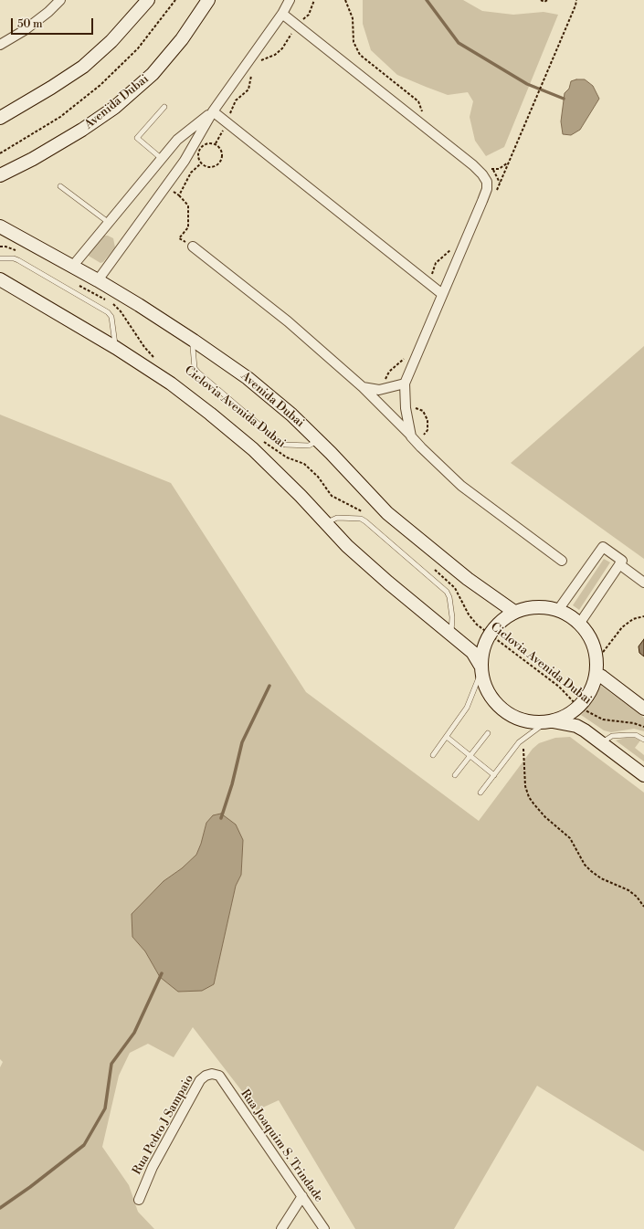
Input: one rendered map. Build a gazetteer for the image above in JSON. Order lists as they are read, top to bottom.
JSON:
{
  "streets": {
    "street": ["Avenida Dubai", "Rua Pedro J Sampaio", "Rua Joaquim S. Trindade"],
    "path": ["Ciclovia Avenida Dubai"]
  },
  "crossings": [
    ["Rua Pedro J Sampaio", "Rua Joaquim S. Trindade"]
  ],
  "scale_bar": "50 m"
}
